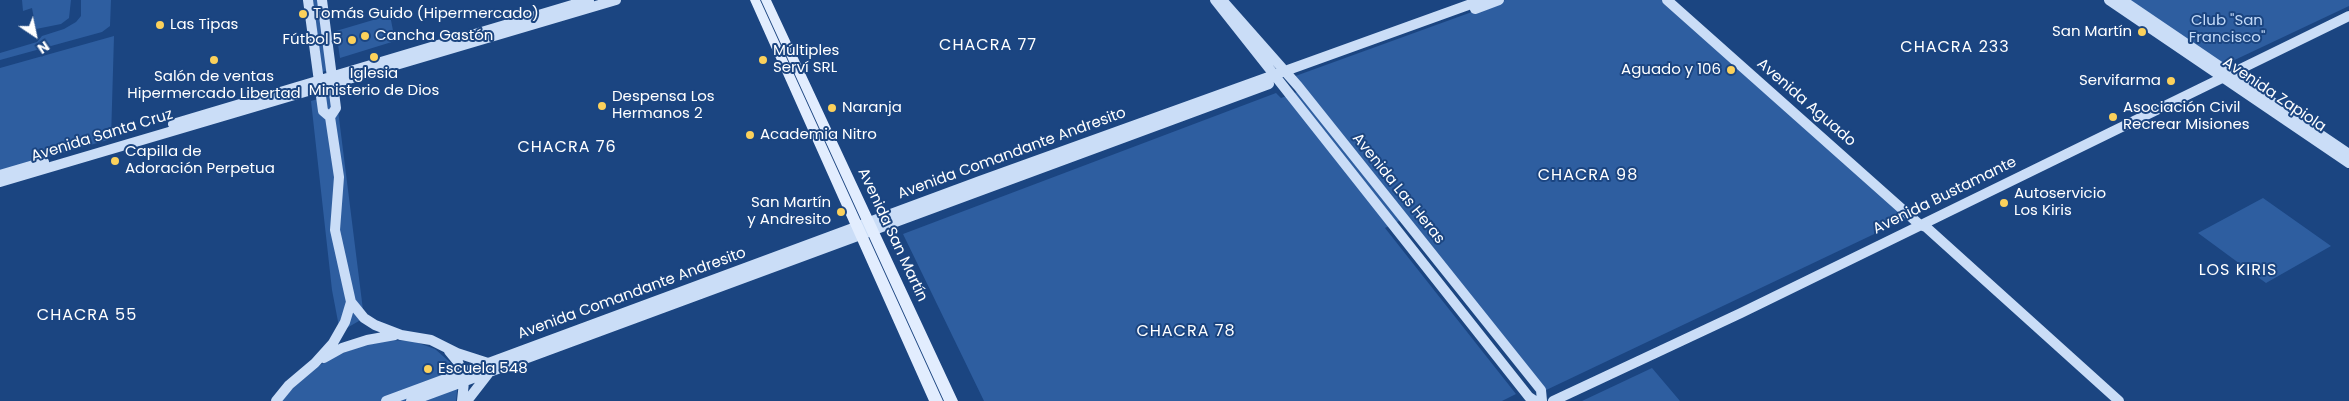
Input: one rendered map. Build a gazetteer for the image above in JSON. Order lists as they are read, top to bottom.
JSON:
{
  "streets": {
    "main road": [
      "Avenida Zapiola",
      "Avenida Aguado",
      "Avenida Santa Cruz",
      "Avenida Comandante Andresito",
      "Avenida Las Heras",
      "Avenida Bustamante",
      "Avenida San Martín"
    ]
  },
  "crossings": [
    ["Avenida Zapiola", "Avenida Bustamante"],
    ["Avenida Aguado", "Avenida Bustamante"],
    ["Avenida Comandante Andresito", "Avenida Las Heras"],
    ["Avenida Comandante Andresito", "Avenida San Martín"]
  ],
  "districts": [
    "CHACRA 77",
    "CHACRA 233",
    "CHACRA 76",
    "CHACRA 98",
    "LOS KIRIS",
    "CHACRA 55",
    "CHACRA 78"
  ],
  "parks": ["Club \"San Francisco\""],
  "places": [
    "Tomás Guido (Hipermercado)",
    "Las Tipas",
    "San Martín",
    "Cancha Gastón",
    "Fútbol 5",
    "Iglesia Ministerio de Dios",
    "Salón de ventas Hipermercado Libertad",
    "Múltiples Serví SRL",
    "Aguado y 106",
    "Servifarma",
    "Despensa Los Hermanos 2",
    "Naranja",
    "Asociación Civil Recrear Misiones",
    "Academia Nitro",
    "Capilla de Adoración Perpetua",
    "Autoservicio Los Kiris",
    "San Martín y Andresito",
    "Escuela 548"
  ],
  "north": "bottom right"
}
